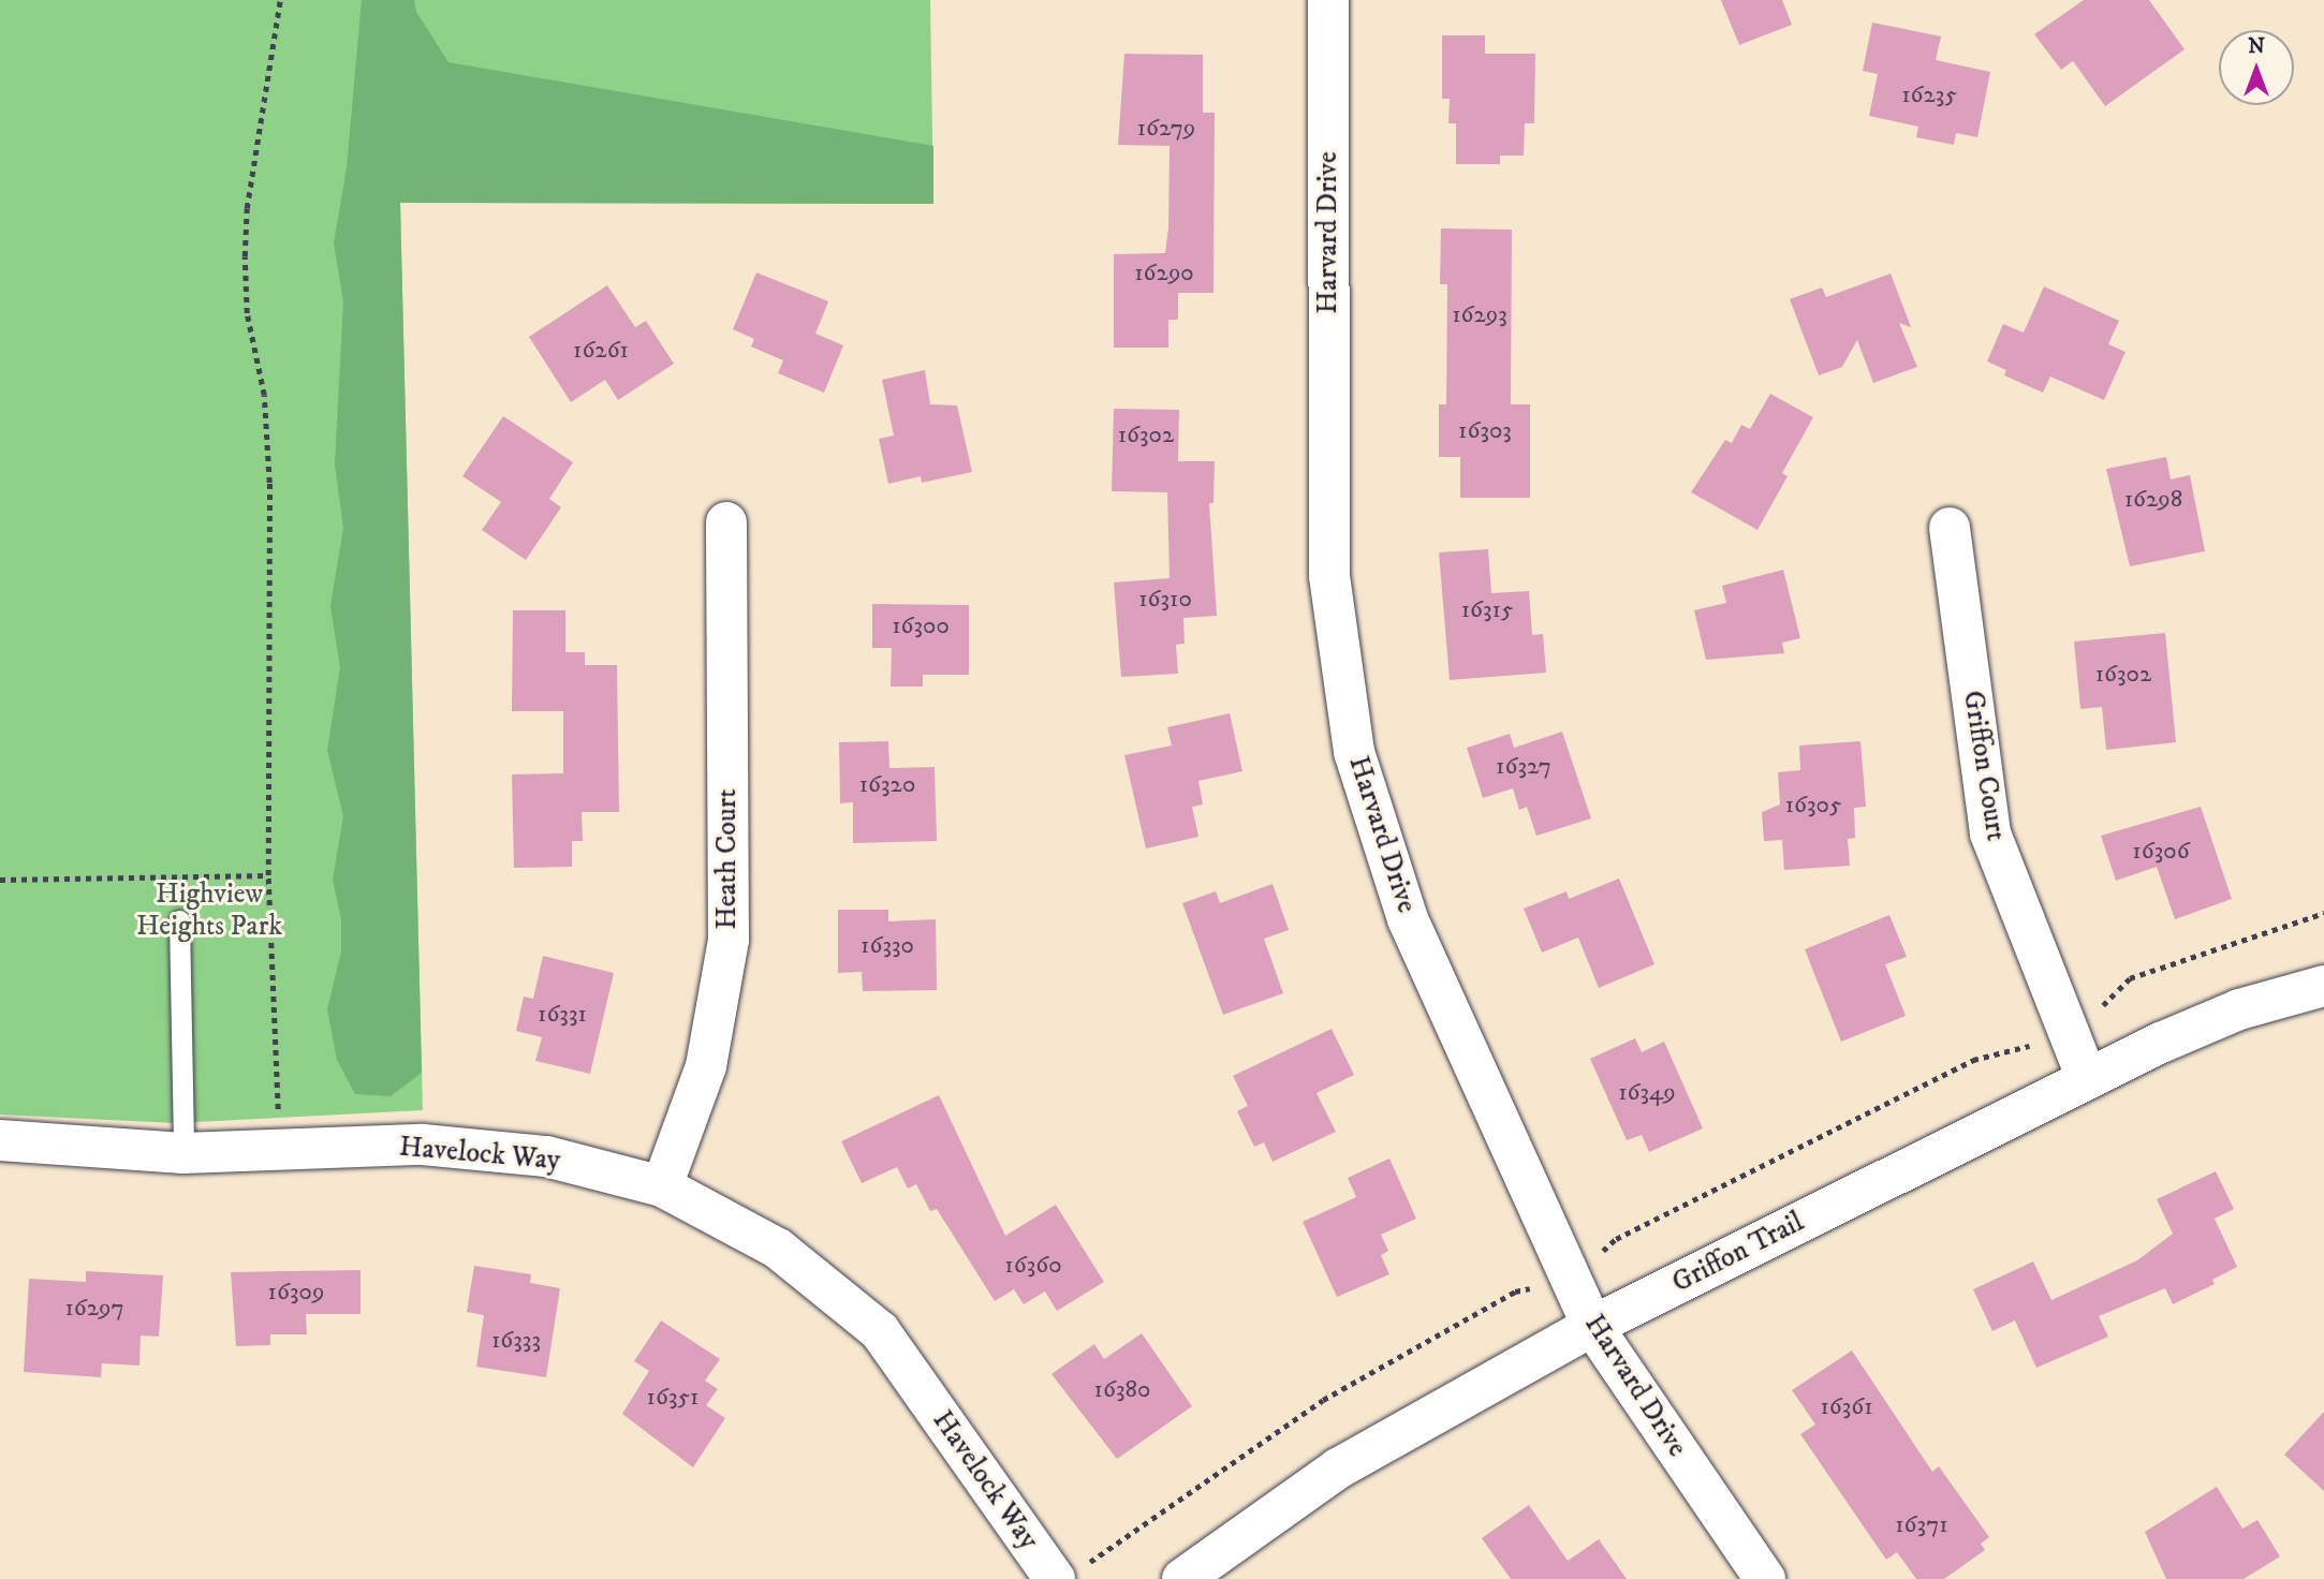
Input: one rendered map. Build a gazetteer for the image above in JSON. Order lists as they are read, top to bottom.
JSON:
{
  "streets": {
    "street": [
      "Harvard Drive",
      "Griffon Court",
      "Heath Court",
      "Havelock Way",
      "Griffon Trail"
    ]
  },
  "crossings": [
    ["Harvard Drive", "Griffon Trail"],
    ["Griffon Court", "Griffon Trail"],
    ["Heath Court", "Havelock Way"]
  ],
  "parks": ["Highview Heights Park"],
  "house_numbers": [
    "16235",
    "16279",
    "16290",
    "16293",
    "16261",
    "16303",
    "16302",
    "16298",
    "16310",
    "16315",
    "16300",
    "16302",
    "16327",
    "16320",
    "16305",
    "16306",
    "16330",
    "16331",
    "16349",
    "16360",
    "16309",
    "16297",
    "16333",
    "16380",
    "16351",
    "16361",
    "16371"
  ],
  "north": "top"
}
